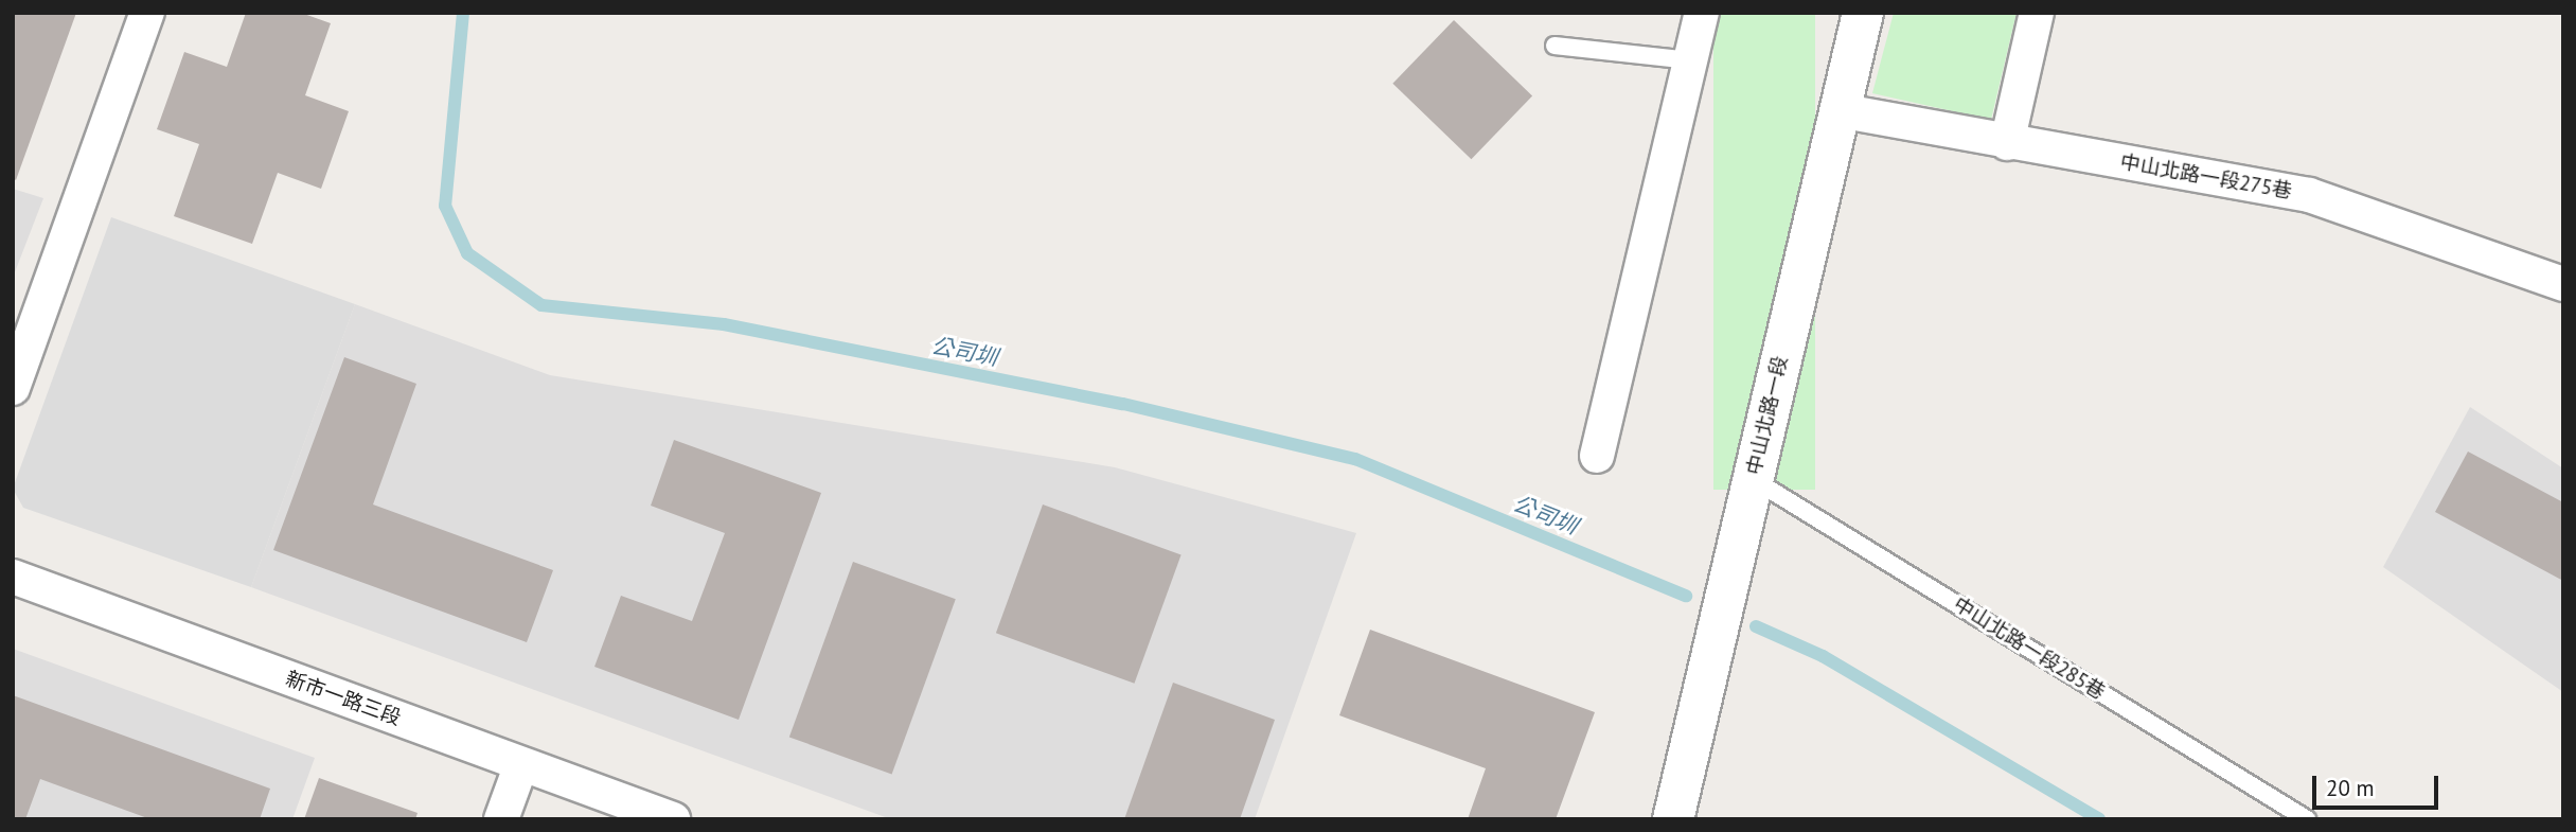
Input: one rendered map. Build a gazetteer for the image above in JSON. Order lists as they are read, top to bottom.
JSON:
{
  "streets": {
    "street": ["中山北路一段275巷", "中山北路一段", "新市一路三段"],
    "lane": ["中山北路一段285巷"]
  },
  "crossings": [
    ["中山北路一段275巷", "中山北路一段"],
    ["中山北路一段", "中山北路一段285巷"]
  ],
  "water": ["公司圳"],
  "scale_bar": "20 m"
}
